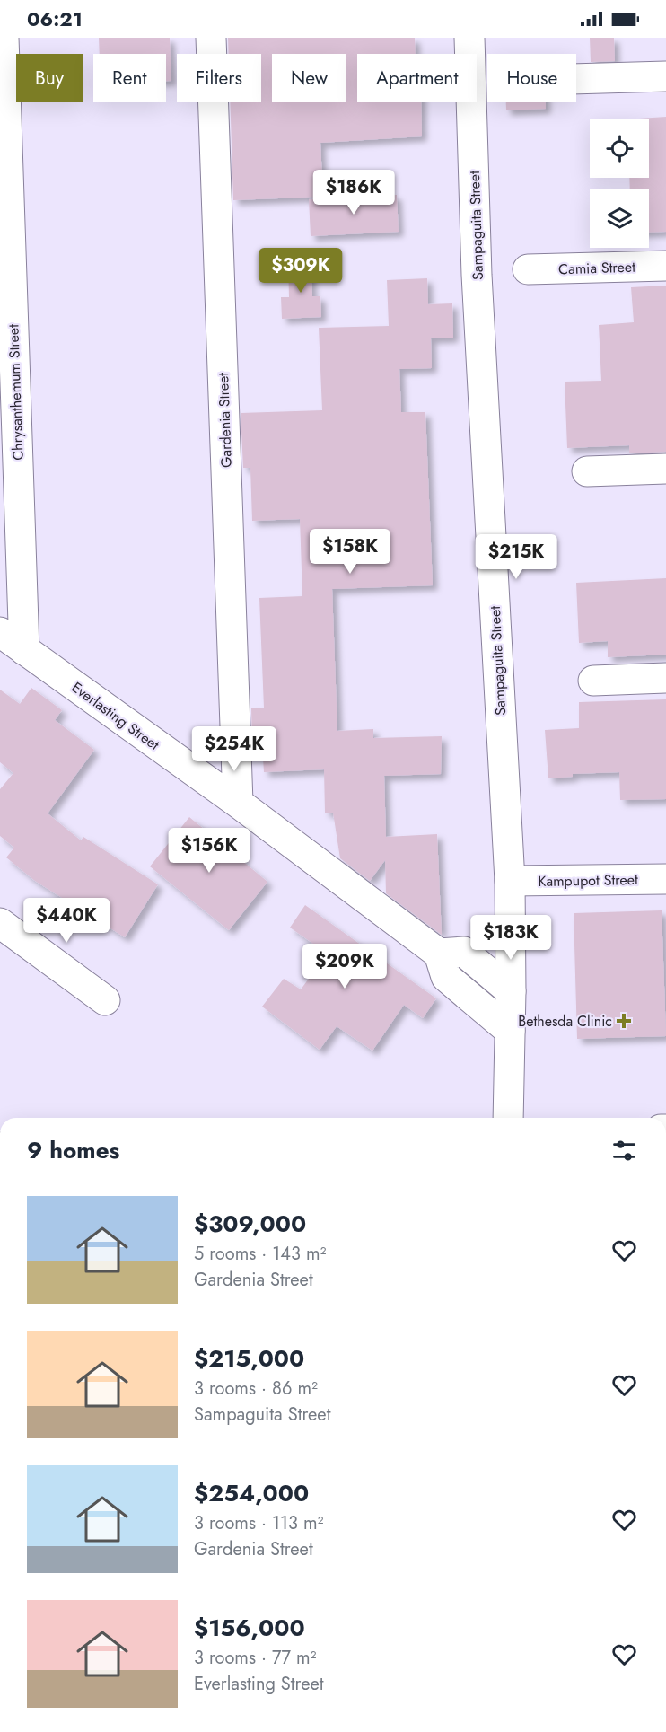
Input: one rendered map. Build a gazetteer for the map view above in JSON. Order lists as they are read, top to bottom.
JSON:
{
  "streets": {
    "street": [
      "Sampaguita Street",
      "Camia Street",
      "Chrysanthemum Street",
      "Gardenia Street",
      "Everlasting Street",
      "Kampupot Street"
    ]
  },
  "crossings": [
    ["Sampaguita Street", "Kampupot Street"],
    ["Chrysanthemum Street", "Everlasting Street"],
    ["Gardenia Street", "Everlasting Street"]
  ],
  "places": {
    "health": ["Bethesda Clinic"]
  },
  "page": {
    "status": "06:21",
    "chip": [
      "Buy",
      "Rent",
      "Filters",
      "New",
      "Apartment",
      "House"
    ],
    "price": [
      "$186K",
      "$309K",
      "$158K",
      "$215K",
      "$254K",
      "$156K",
      "$440K",
      "$183K",
      "$209K"
    ],
    "heading": "9 homes",
    "list": [
      {
        "name": "$309,000",
        "note": "5 rooms · 143 m² · Gardenia Street"
      },
      {
        "name": "$215,000",
        "note": "3 rooms · 86 m² · Sampaguita Street"
      },
      {
        "name": "$254,000",
        "note": "3 rooms · 113 m² · Gardenia Street"
      },
      {
        "name": "$156,000",
        "note": "3 rooms · 77 m² · Everlasting Street"
      }
    ]
  }
}
